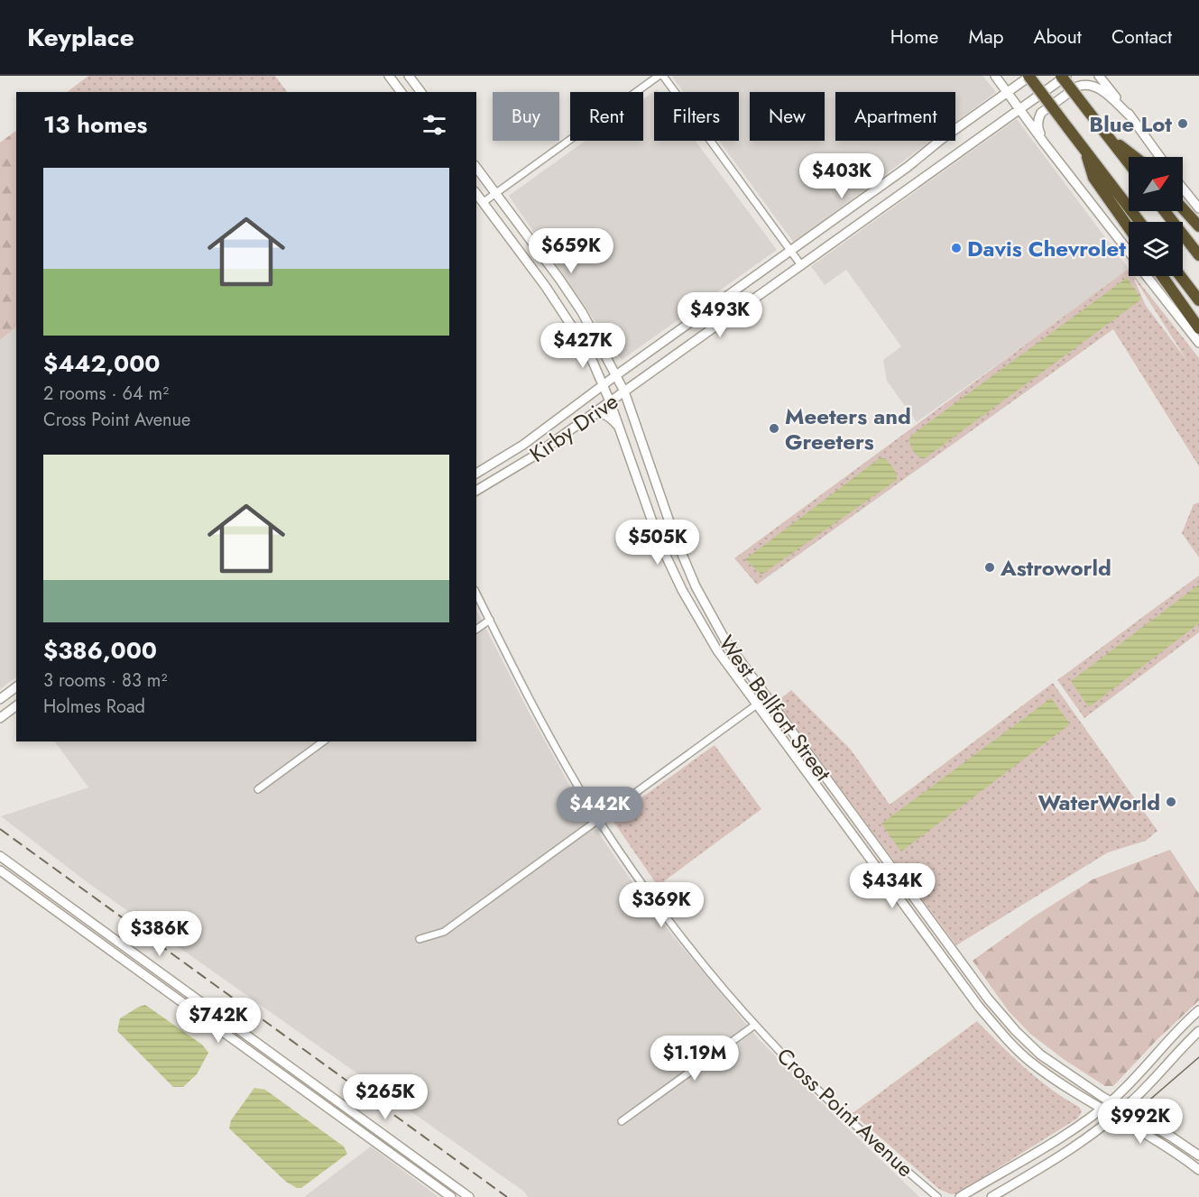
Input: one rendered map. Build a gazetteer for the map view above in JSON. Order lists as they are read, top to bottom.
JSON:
{
  "streets": {
    "main road": ["Kirby Drive", "West Bellfort Street"],
    "street": ["Cross Point Avenue"]
  },
  "crossings": [
    ["Kirby Drive", "West Bellfort Street"]
  ],
  "places": [
    "Blue Lot",
    "Davis Chevrolet",
    "Meeters and Greeters",
    "Astroworld",
    "WaterWorld"
  ],
  "north": "top right",
  "page": {
    "header": "Keyplace",
    "nav": [
      "Home",
      "Map",
      "About",
      "Contact"
    ],
    "chip": [
      "Buy",
      "Rent",
      "Filters",
      "New",
      "Apartment"
    ],
    "heading": "13 homes",
    "price": [
      "$403K",
      "$659K",
      "$493K",
      "$427K",
      "$505K",
      "$442K",
      "$434K",
      "$369K",
      "$386K",
      "$742K",
      "$1.19M",
      "$265K",
      "$992K"
    ],
    "list": [
      {
        "name": "$442,000",
        "note": "2 rooms · 64 m² · Cross Point Avenue"
      },
      {
        "name": "$386,000",
        "note": "3 rooms · 83 m² · Holmes Road"
      }
    ]
  }
}
